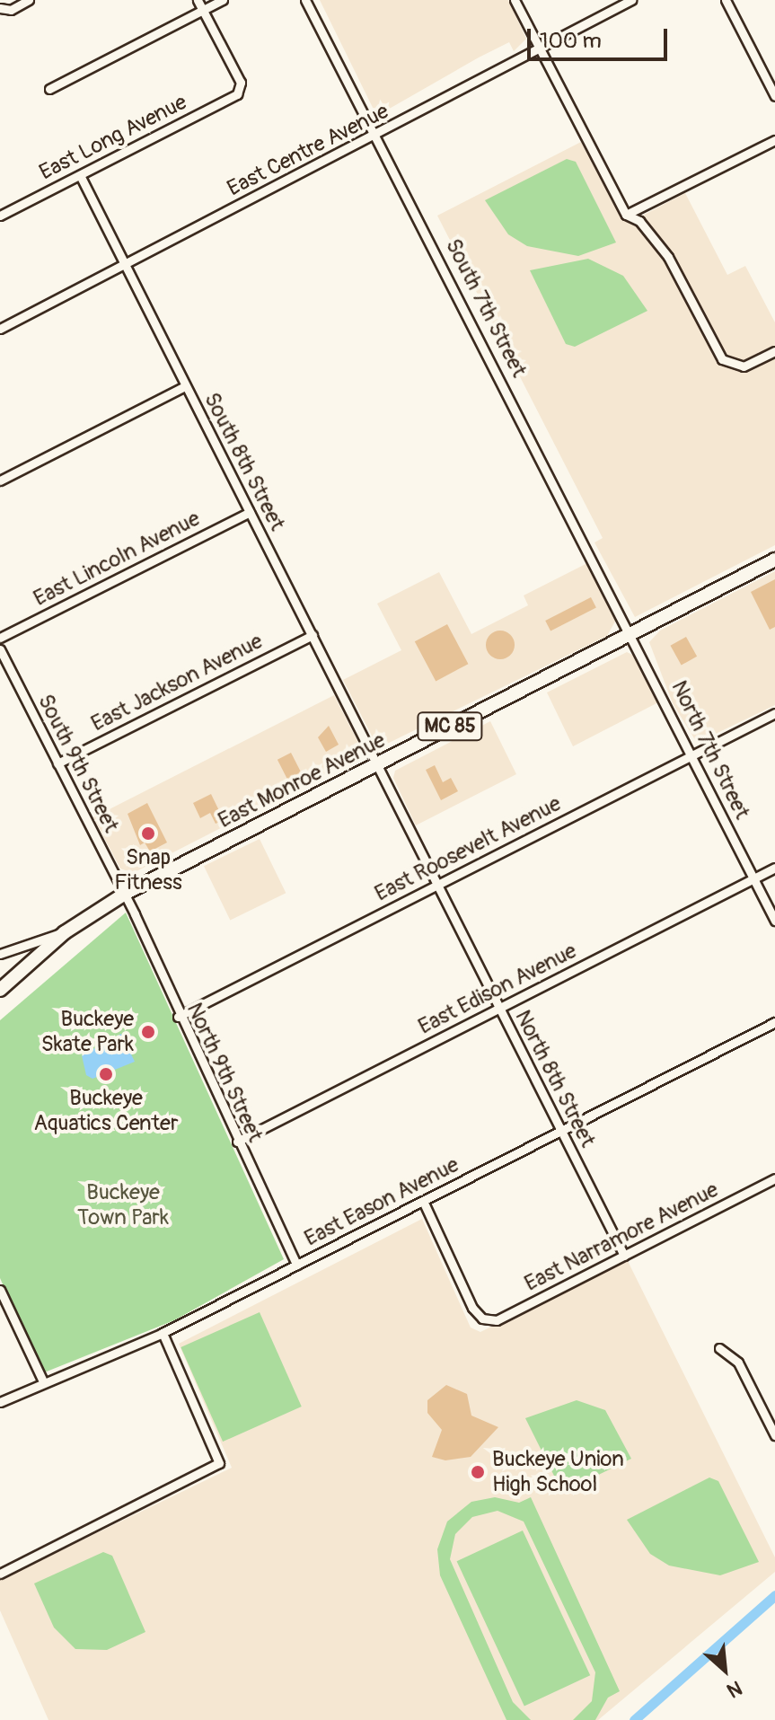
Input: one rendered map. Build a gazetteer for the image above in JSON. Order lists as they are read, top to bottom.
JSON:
{
  "streets": {
    "main road": ["MC 85", "East Monroe Avenue"],
    "street": [
      "East Long Avenue",
      "East Centre Avenue",
      "South 7th Street",
      "South 8th Street",
      "East Lincoln Avenue",
      "East Jackson Avenue",
      "North 7th Street",
      "South 9th Street",
      "East Roosevelt Avenue",
      "East Edison Avenue",
      "North 9th Street",
      "North 8th Street",
      "East Eason Avenue",
      "East Narramore Avenue"
    ]
  },
  "crossings": [
    ["East Long Avenue", "South 8th Street"],
    ["East Centre Avenue", "South 7th Street"],
    ["East Centre Avenue", "South 8th Street"],
    ["South 7th Street", "North 7th Street"],
    ["South 7th Street", "East Monroe Avenue"],
    ["South 8th Street", "East Lincoln Avenue"],
    ["South 8th Street", "East Jackson Avenue"],
    ["South 8th Street", "East Monroe Avenue"],
    ["South 8th Street", "North 8th Street"],
    ["East Jackson Avenue", "South 9th Street"],
    ["MC 85", "East Monroe Avenue"],
    ["North 7th Street", "East Monroe Avenue"],
    ["North 7th Street", "East Roosevelt Avenue"],
    ["North 7th Street", "East Edison Avenue"],
    ["South 9th Street", "East Monroe Avenue"],
    ["South 9th Street", "North 9th Street"],
    ["East Monroe Avenue", "North 9th Street"],
    ["East Monroe Avenue", "North 8th Street"],
    ["East Roosevelt Avenue", "North 9th Street"],
    ["East Roosevelt Avenue", "North 8th Street"],
    ["East Edison Avenue", "North 9th Street"],
    ["East Edison Avenue", "North 8th Street"],
    ["North 9th Street", "East Eason Avenue"],
    ["North 8th Street", "East Eason Avenue"],
    ["North 8th Street", "East Narramore Avenue"],
    ["East Eason Avenue", "East Narramore Avenue"]
  ],
  "parks": ["Buckeye Town Park"],
  "places": [
    "Snap Fitness",
    "Buckeye Skate Park",
    "Buckeye Aquatics Center",
    "Buckeye Union High School"
  ],
  "scale_bar": "100 m",
  "north": "bottom right"
}
